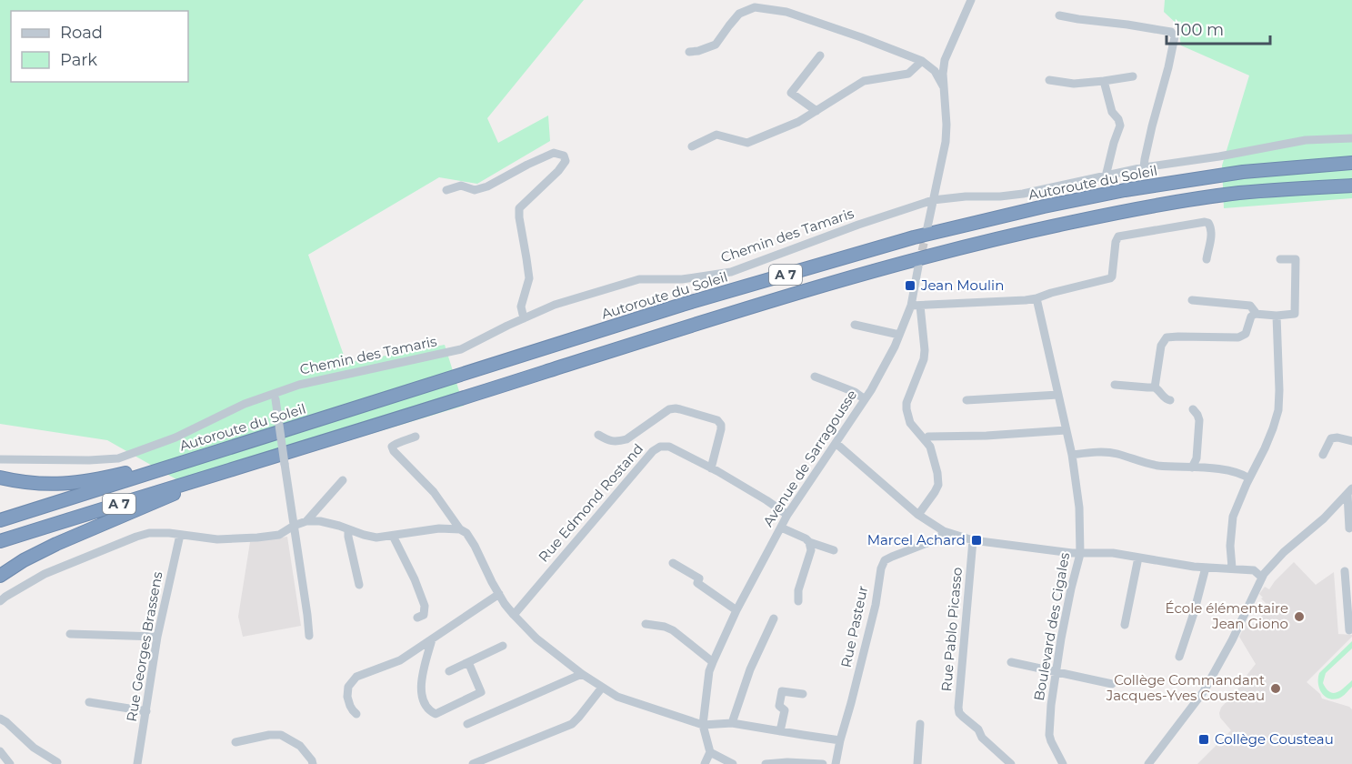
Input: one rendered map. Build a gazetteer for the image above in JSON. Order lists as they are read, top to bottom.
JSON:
{
  "streets": {
    "highway": ["Autoroute du Soleil", "A 7"],
    "street": [
      "Chemin des Tamaris",
      "Avenue de Sarragousse",
      "Rue Edmond Rostand",
      "Rue Pasteur",
      "Boulevard des Cigales",
      "Rue Pablo Picasso",
      "Rue Georges Brassens"
    ]
  },
  "crossings": [
    ["Avenue de Sarragousse", "Rue Edmond Rostand"]
  ],
  "places": {
    "transit": ["Jean Moulin", "Marcel Achard", "Collège Cousteau"],
    "other": ["École élémentaire Jean Giono", "Collège Commandant Jacques-Yves Cousteau"]
  },
  "legend": ["Road", "Park"],
  "scale_bar": "100 m"
}
